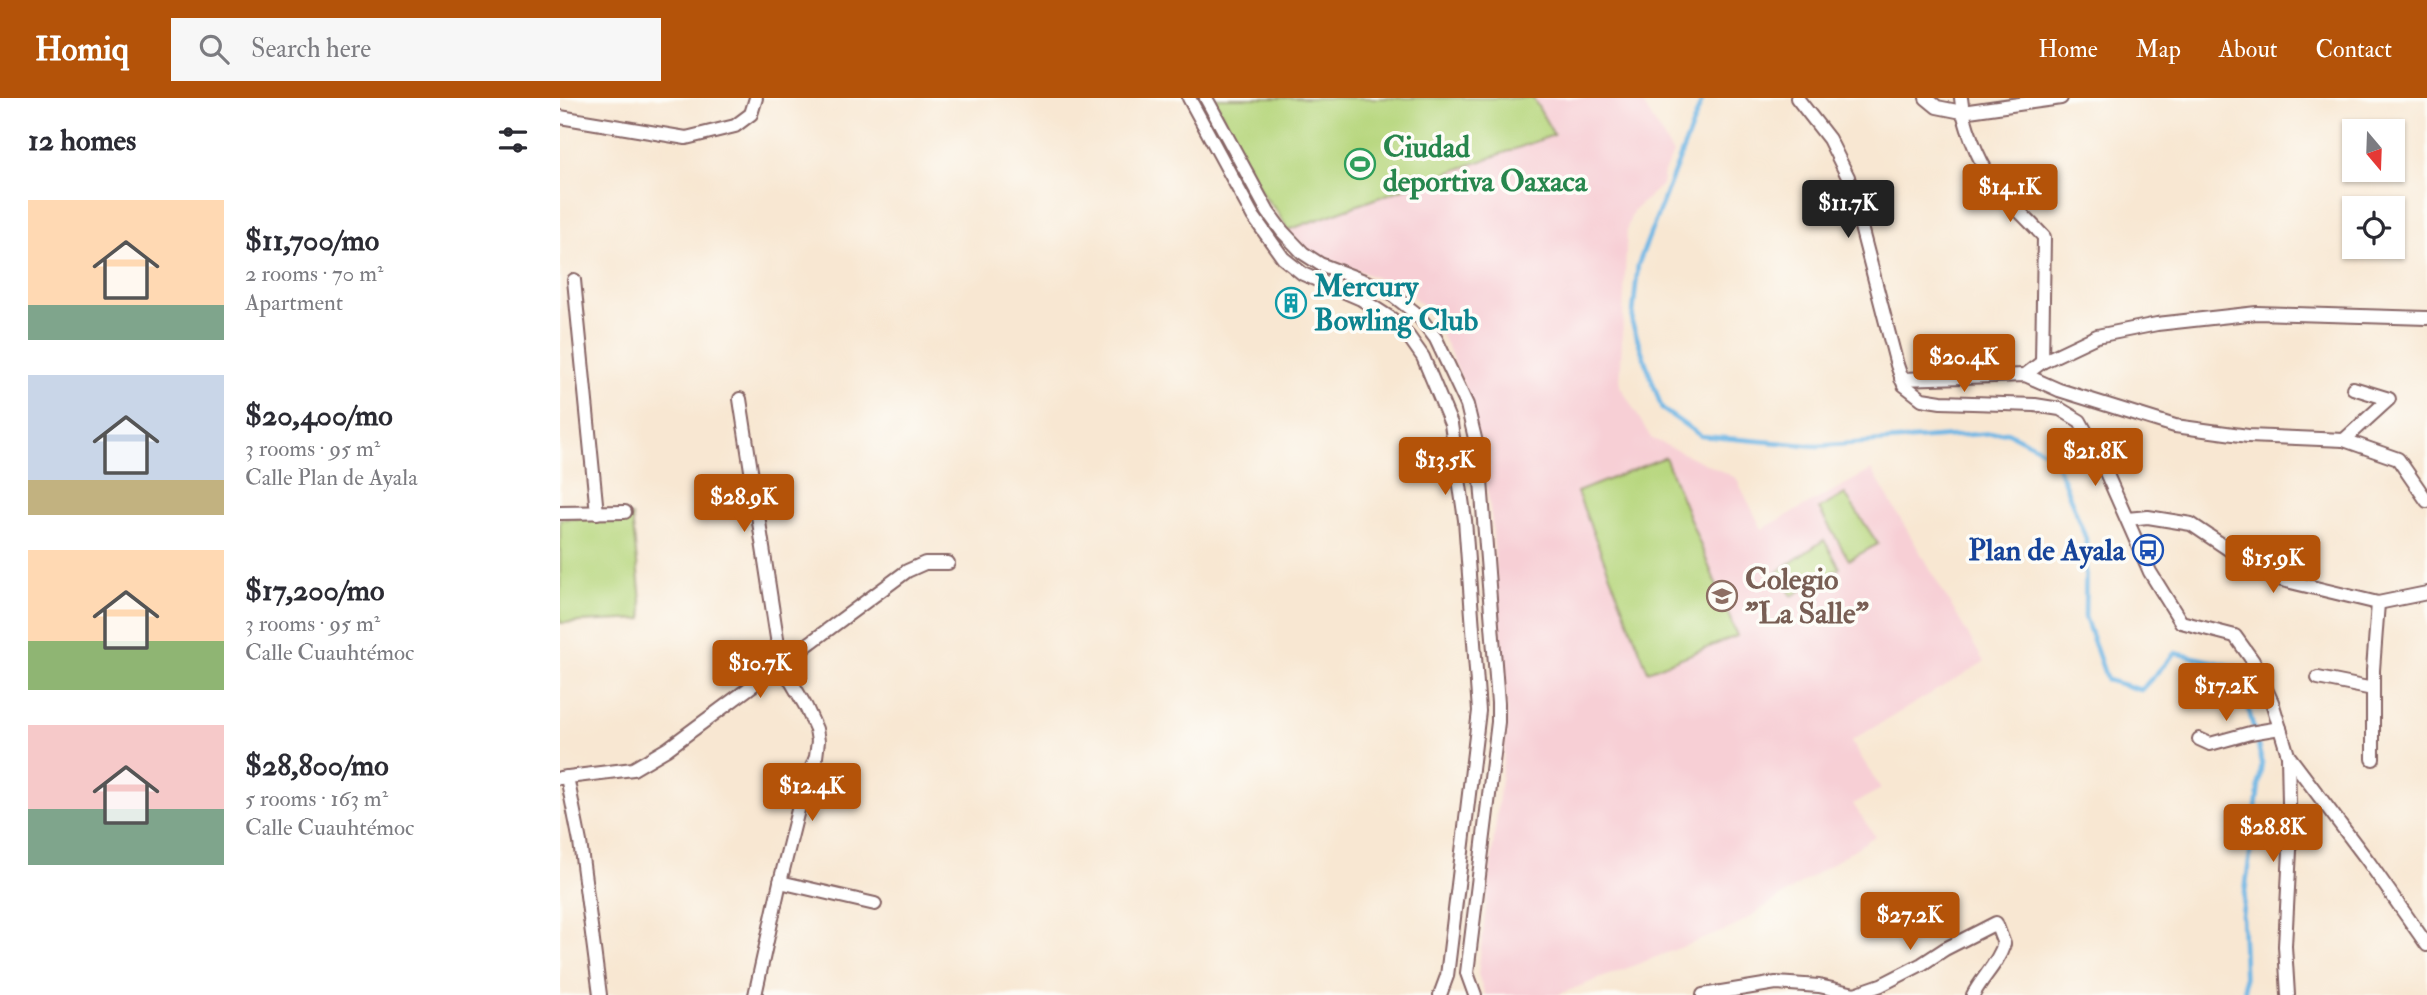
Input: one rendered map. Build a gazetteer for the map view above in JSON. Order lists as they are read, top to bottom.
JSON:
{
  "places": {
    "sports": ["Ciudad deportiva Oaxaca"],
    "building": ["Mercury Bowling Club"],
    "bus stop": ["Plan de Ayala"],
    "school or university": ["Colegio \"La Salle\""]
  },
  "north": "bottom",
  "page": {
    "header": "Homiq",
    "search": "Search here",
    "nav": [
      "Home",
      "Map",
      "About",
      "Contact"
    ],
    "heading": "12 homes",
    "price": [
      "$14.1K",
      "$11.7K",
      "$20.4K",
      "$21.8K",
      "$13.5K",
      "$28.9K",
      "$15.9K",
      "$10.7K",
      "$17.2K",
      "$12.4K",
      "$28.8K",
      "$27.2K"
    ],
    "list": [
      {
        "name": "$11,700/mo",
        "note": "2 rooms · 70 m² · Apartment"
      },
      {
        "name": "$20,400/mo",
        "note": "3 rooms · 95 m² · Calle Plan de Ayala"
      },
      {
        "name": "$17,200/mo",
        "note": "3 rooms · 95 m² · Calle Cuauhtémoc"
      },
      {
        "name": "$28,800/mo",
        "note": "5 rooms · 163 m² · Calle Cuauhtémoc"
      }
    ]
  }
}
